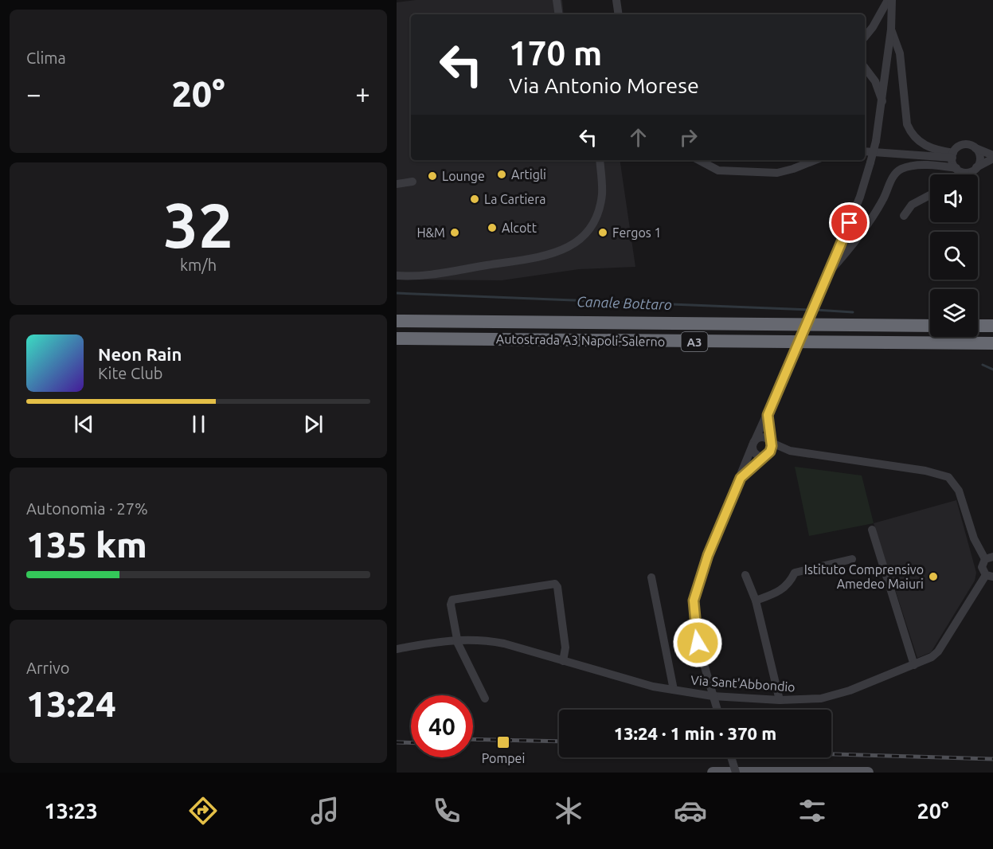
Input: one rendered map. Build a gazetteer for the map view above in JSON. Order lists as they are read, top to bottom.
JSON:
{
  "streets": {
    "highway": ["Autostrada A3 Napoli-Salerno", "A3"],
    "street": ["Via Sant'Abbondio"]
  },
  "water": ["Canale Bottaro"],
  "places": {
    "other": [
      "Artigli",
      "Lounge",
      "La Cartiera",
      "Alcott",
      "H&M",
      "Fergos 1",
      "Istituto Comprensivo Amedeo Maiuri"
    ],
    "transit": ["Pompei"]
  },
  "page": {
    "tile": [
      "Clima",
      ["32", "km/h"],
      ["Autonomia · 27%", "135 km"],
      ["Arrivo", "13:24"]
    ],
    "turn": ["170 m", "Via Antonio Morese"],
    "heat": ["−", "20°", "+"],
    "song": ["Neon Rain", "Kite Club"],
    "limit": "40",
    "trip": "13:24 · 1 min · 370 m",
    "tabs": ["13:23", "20°"]
  }
}
